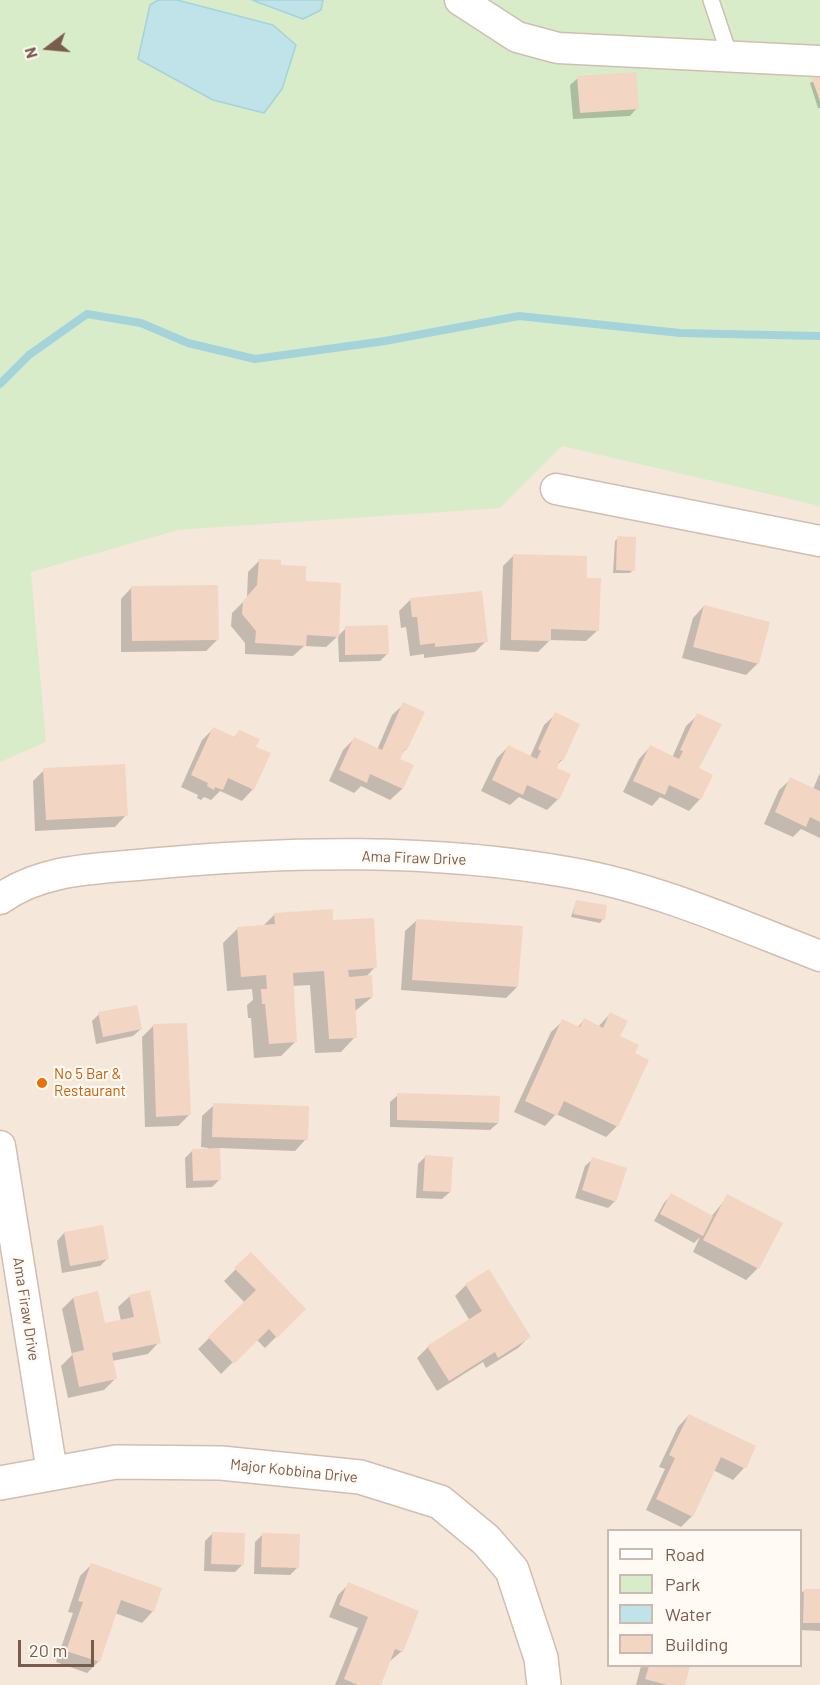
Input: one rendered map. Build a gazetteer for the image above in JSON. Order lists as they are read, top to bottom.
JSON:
{
  "streets": {
    "street": ["Ama Firaw Drive", "Major Kobbina Drive"]
  },
  "crossings": [
    ["Ama Firaw Drive", "Major Kobbina Drive"]
  ],
  "places": ["No 5 Bar & Restaurant"],
  "legend": [
    "Road",
    "Park",
    "Water",
    "Building"
  ],
  "scale_bar": "20 m",
  "north": "left"
}
